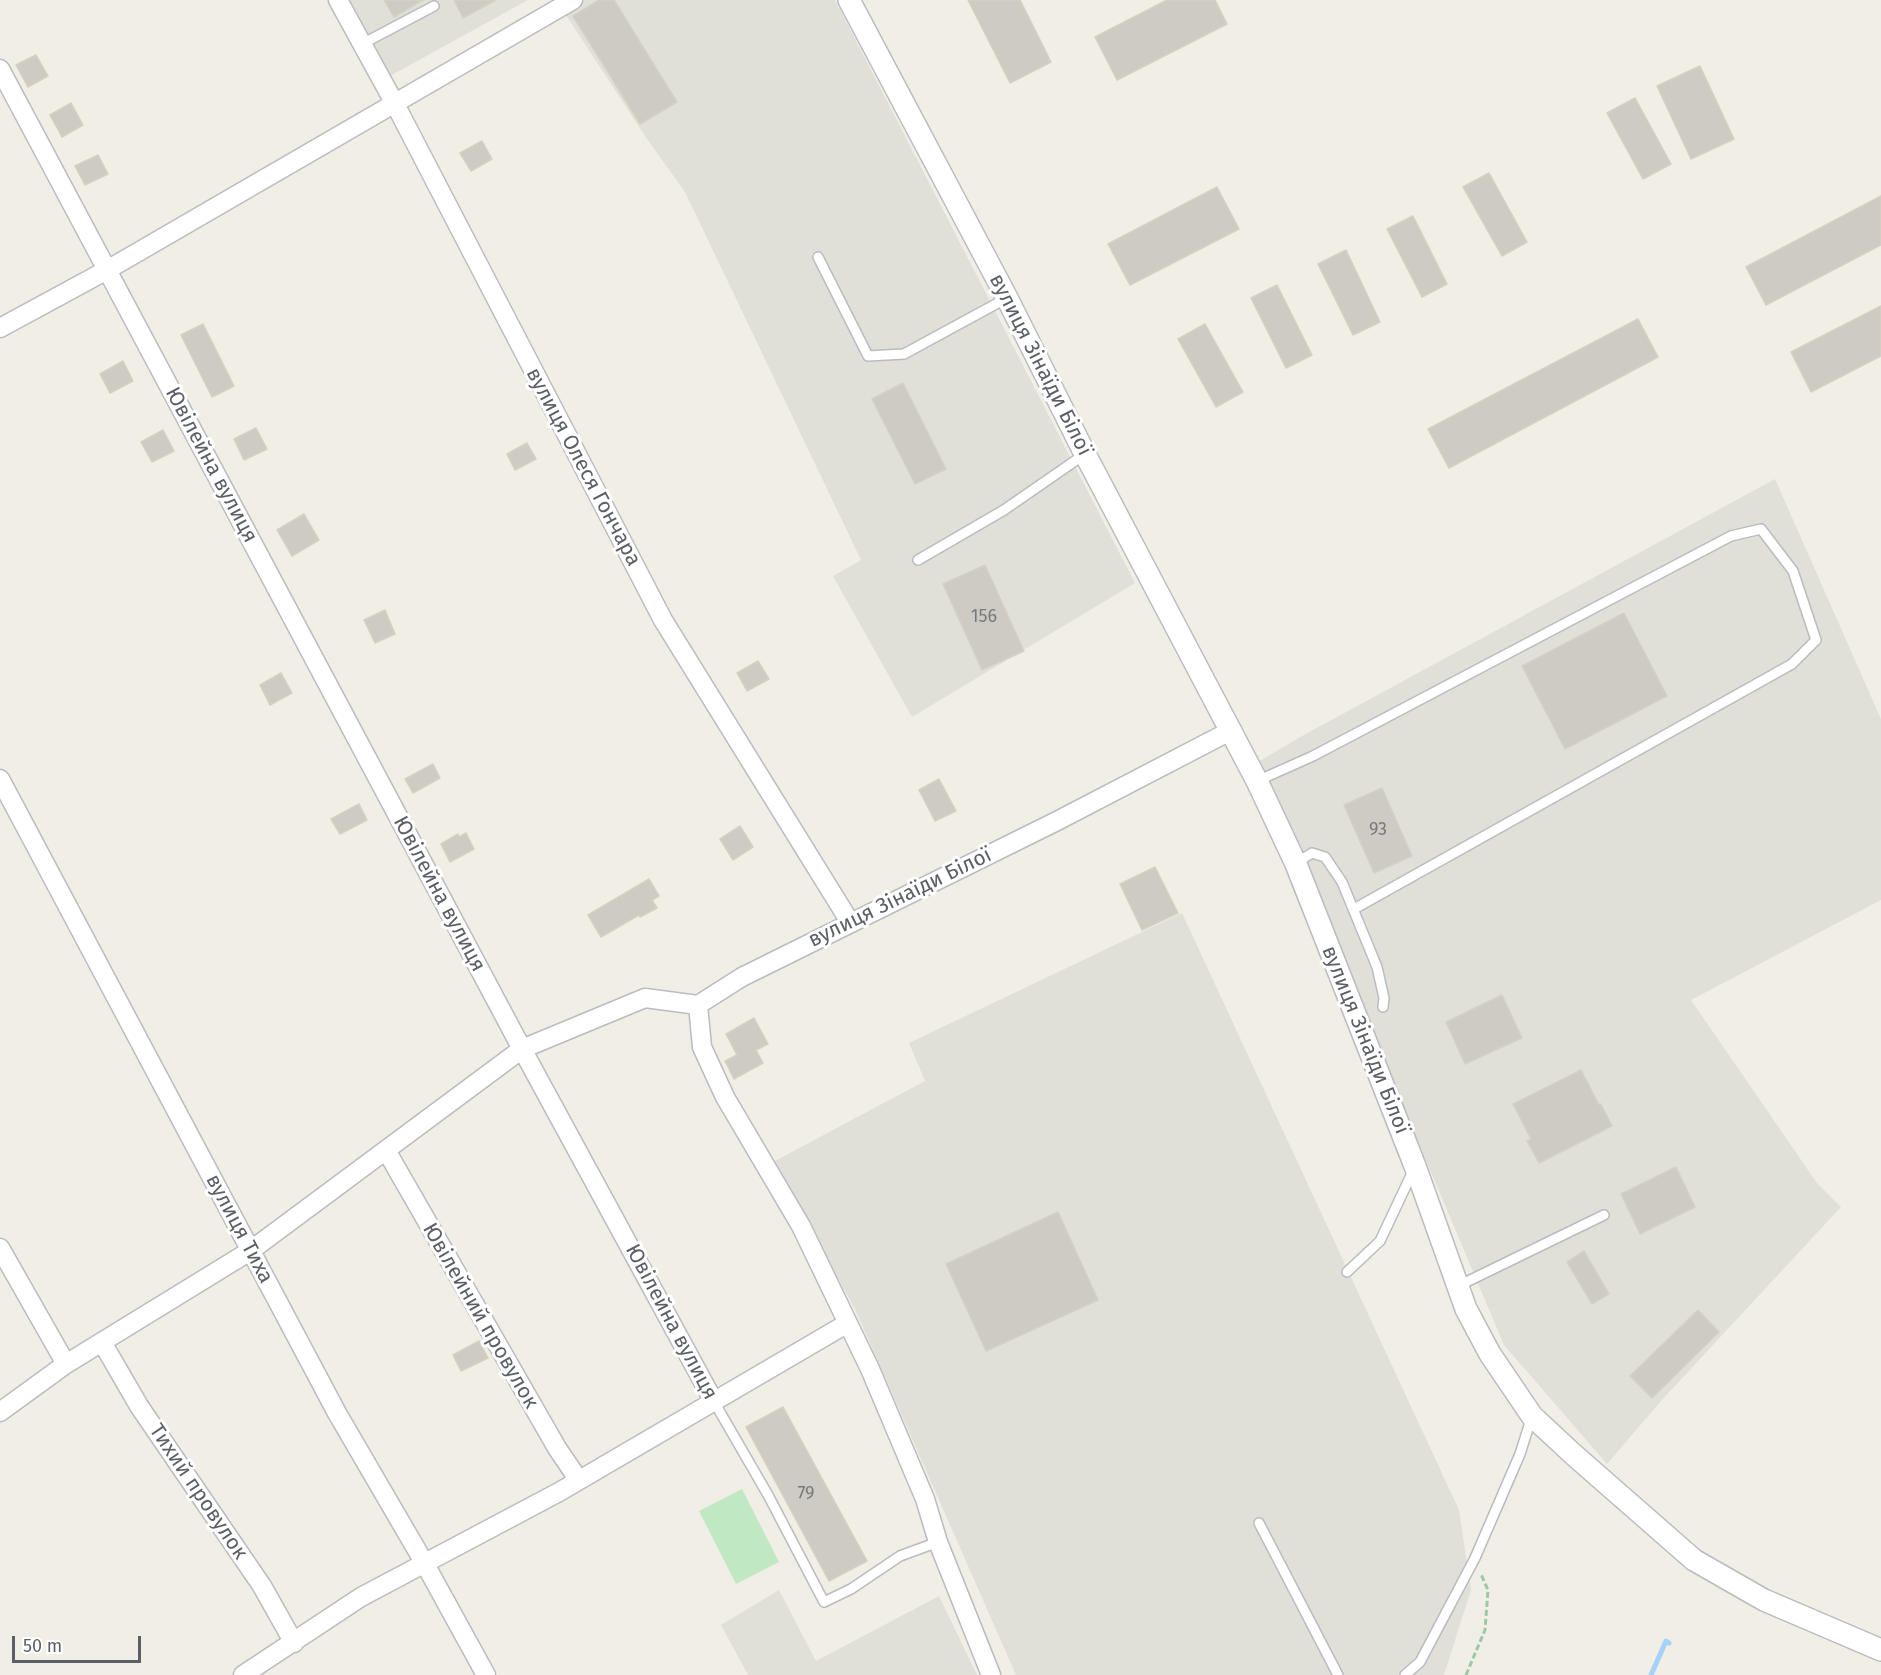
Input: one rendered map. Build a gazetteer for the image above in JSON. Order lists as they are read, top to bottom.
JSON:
{
  "streets": {
    "street": [
      "вулиця Зінаїди Білої",
      "Ювілейна вулиця",
      "вулиця Олеся Гончара",
      "вулиця Тиха",
      "Ювілейний провулок",
      "Тихий провулок"
    ]
  },
  "crossings": [
    ["вулиця Зінаїди Білої", "вулиця Олеся Гончара"]
  ],
  "house_numbers": ["156", "93", "79"],
  "scale_bar": "50 m"
}
